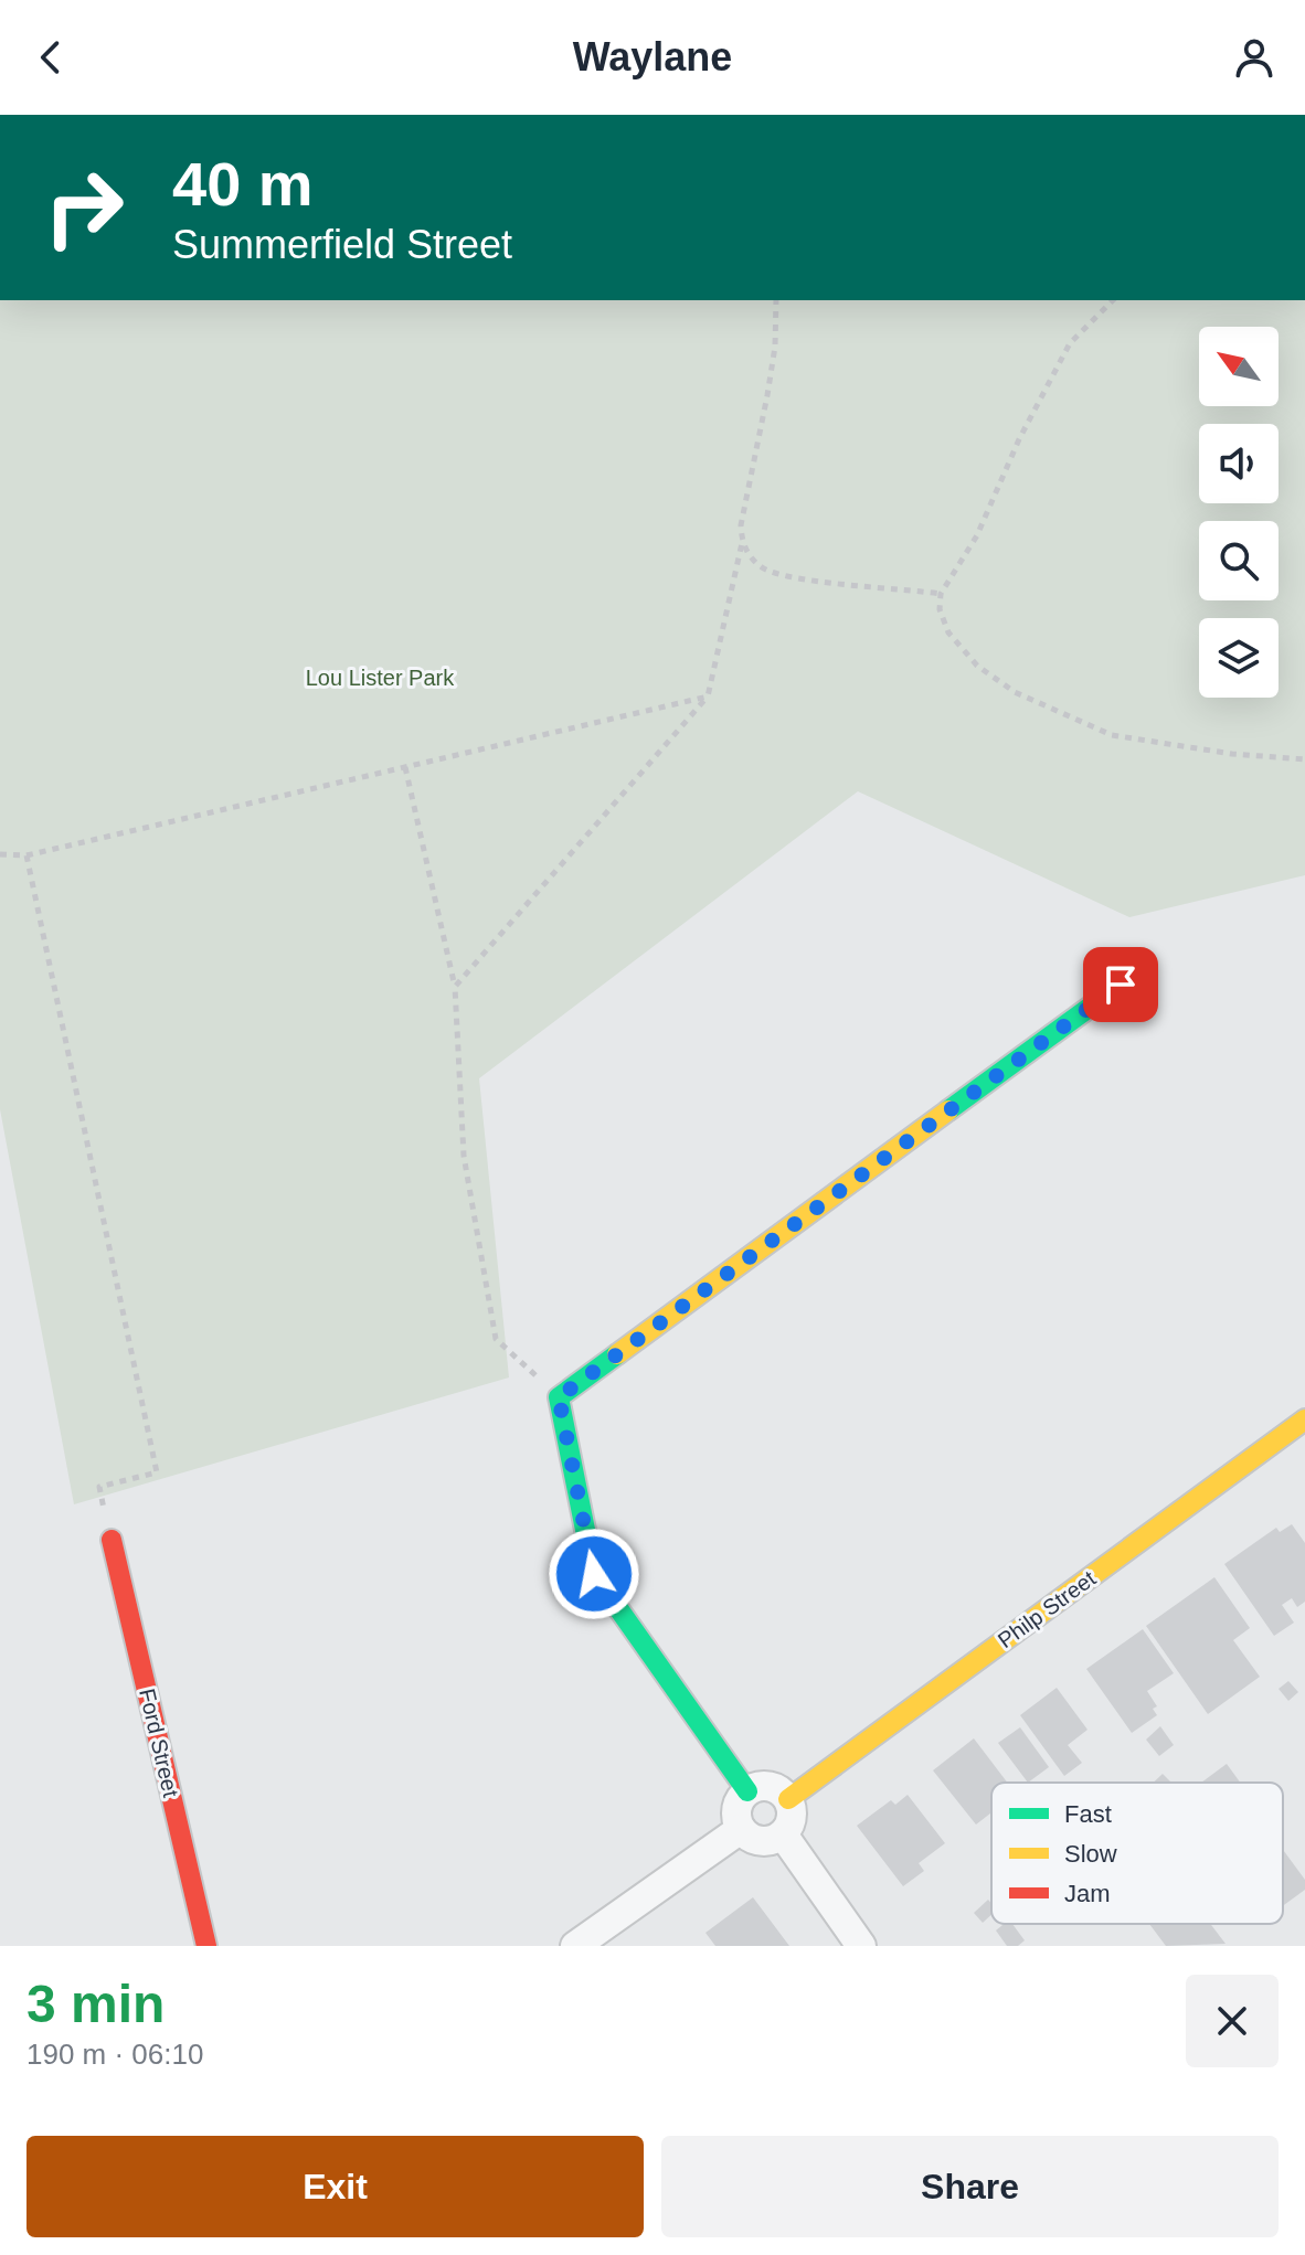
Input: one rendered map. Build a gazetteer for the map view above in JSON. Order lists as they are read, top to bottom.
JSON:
{
  "streets": {
    "street": ["Philp Street", "Ford Street"]
  },
  "parks": ["Lou Lister Park"],
  "legend": ["Fast", "Slow", "Jam"],
  "north": "top left",
  "page": {
    "header": "Waylane",
    "turn": ["40 m", "Summerfield Street"],
    "heading": ["3 min", "190 m · 06:10"],
    "buttons": ["Exit", "Share"]
  }
}
